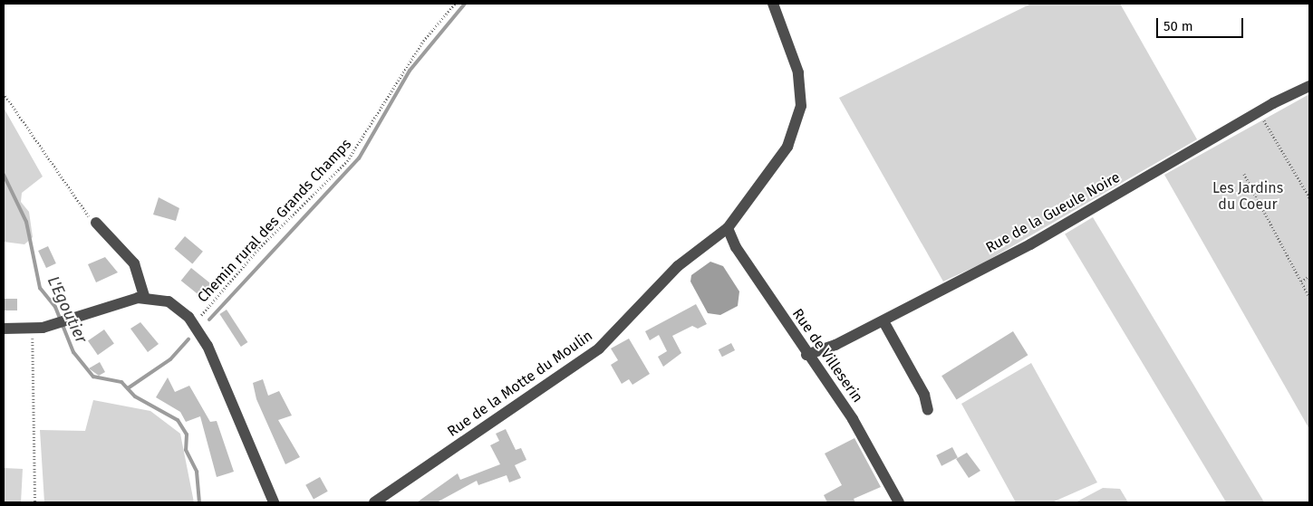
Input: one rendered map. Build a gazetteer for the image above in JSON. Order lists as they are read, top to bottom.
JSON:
{
  "streets": {
    "street": ["Rue de la Gueule Noire", "Rue de Villeserin", "Rue de la Motte du Moulin"],
    "path": ["Chemin rural des Grands Champs"]
  },
  "crossings": [
    ["Rue de la Gueule Noire", "Rue de Villeserin"],
    ["Rue de Villeserin", "Rue de la Motte du Moulin"]
  ],
  "water": ["L'Egoutier"],
  "parks": ["Les Jardins du Coeur"],
  "scale_bar": "50 m"
}
